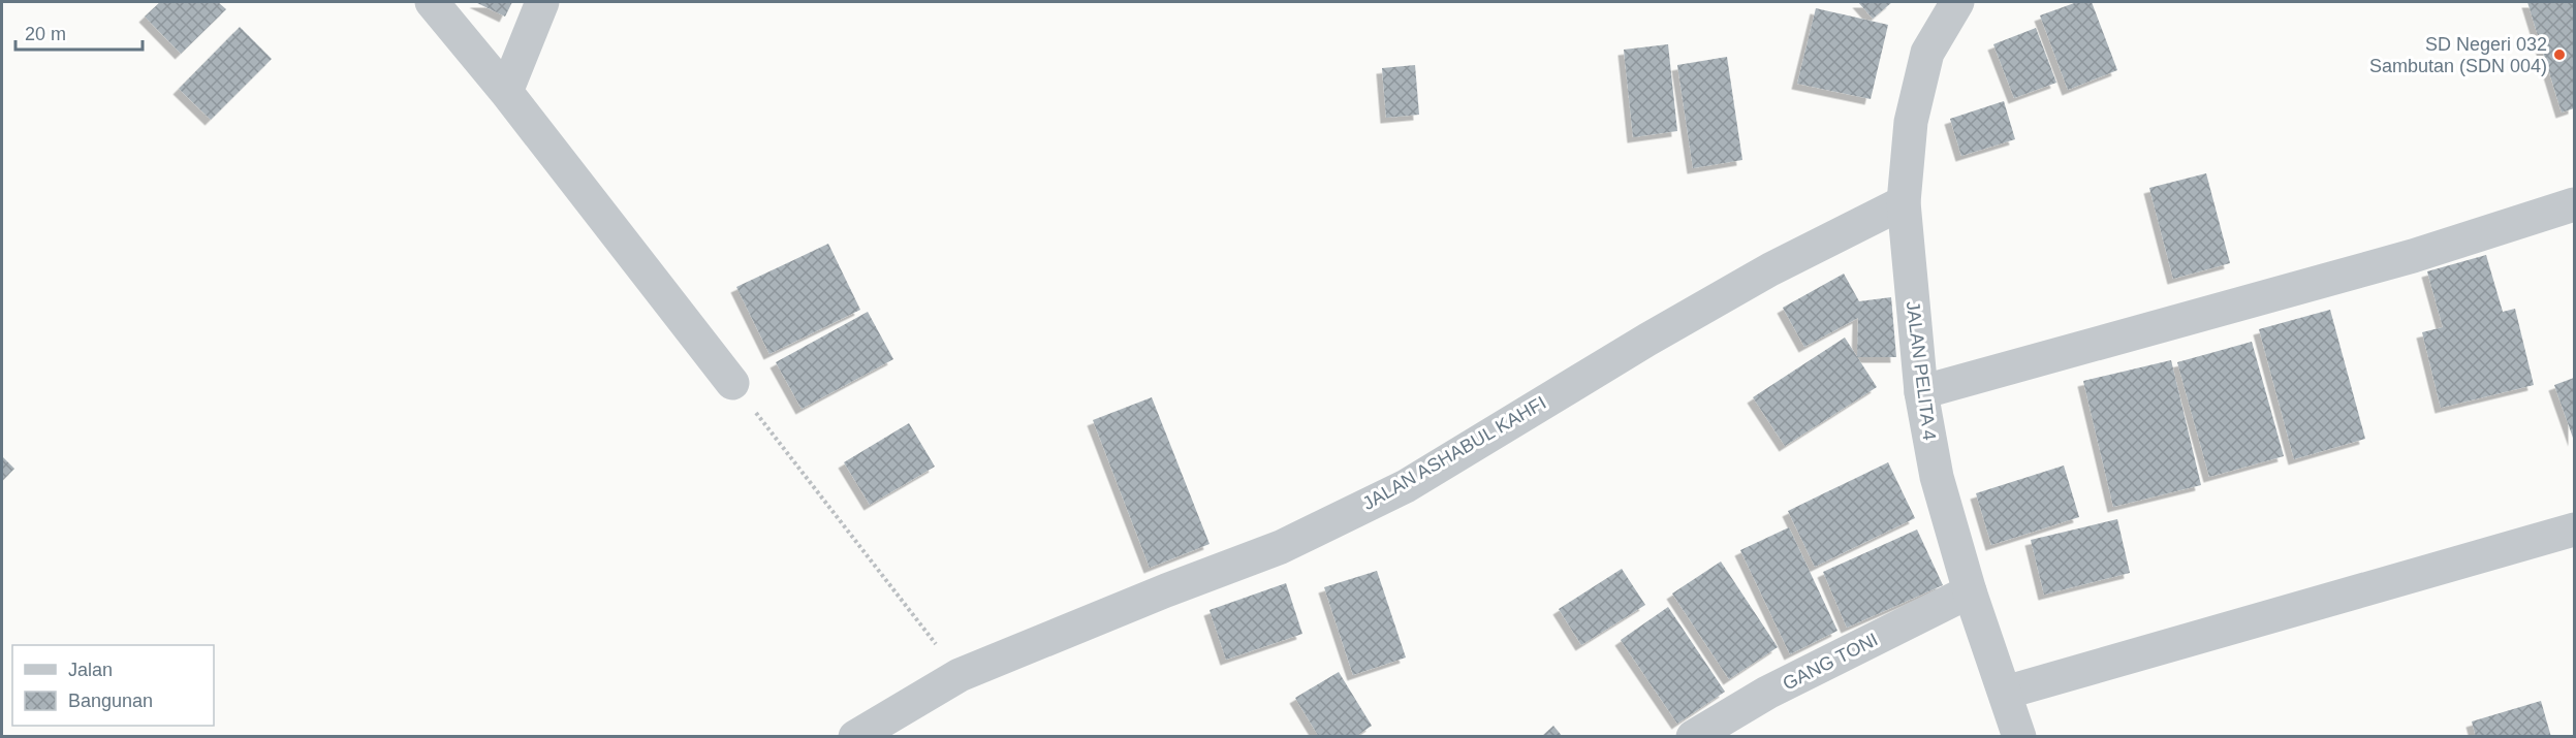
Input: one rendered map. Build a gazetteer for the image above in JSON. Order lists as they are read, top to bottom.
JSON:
{
  "streets": {
    "street": ["JALAN PELITA 4", "JALAN ASHABUL KAHFI", "GANG TONI"]
  },
  "crossings": [
    ["JALAN PELITA 4", "JALAN ASHABUL KAHFI"],
    ["JALAN PELITA 4", "GANG TONI"]
  ],
  "places": ["SD Negeri 032 Sambutan (SDN 004)"],
  "legend": ["Jalan", "Bangunan"],
  "scale_bar": "20 m"
}
